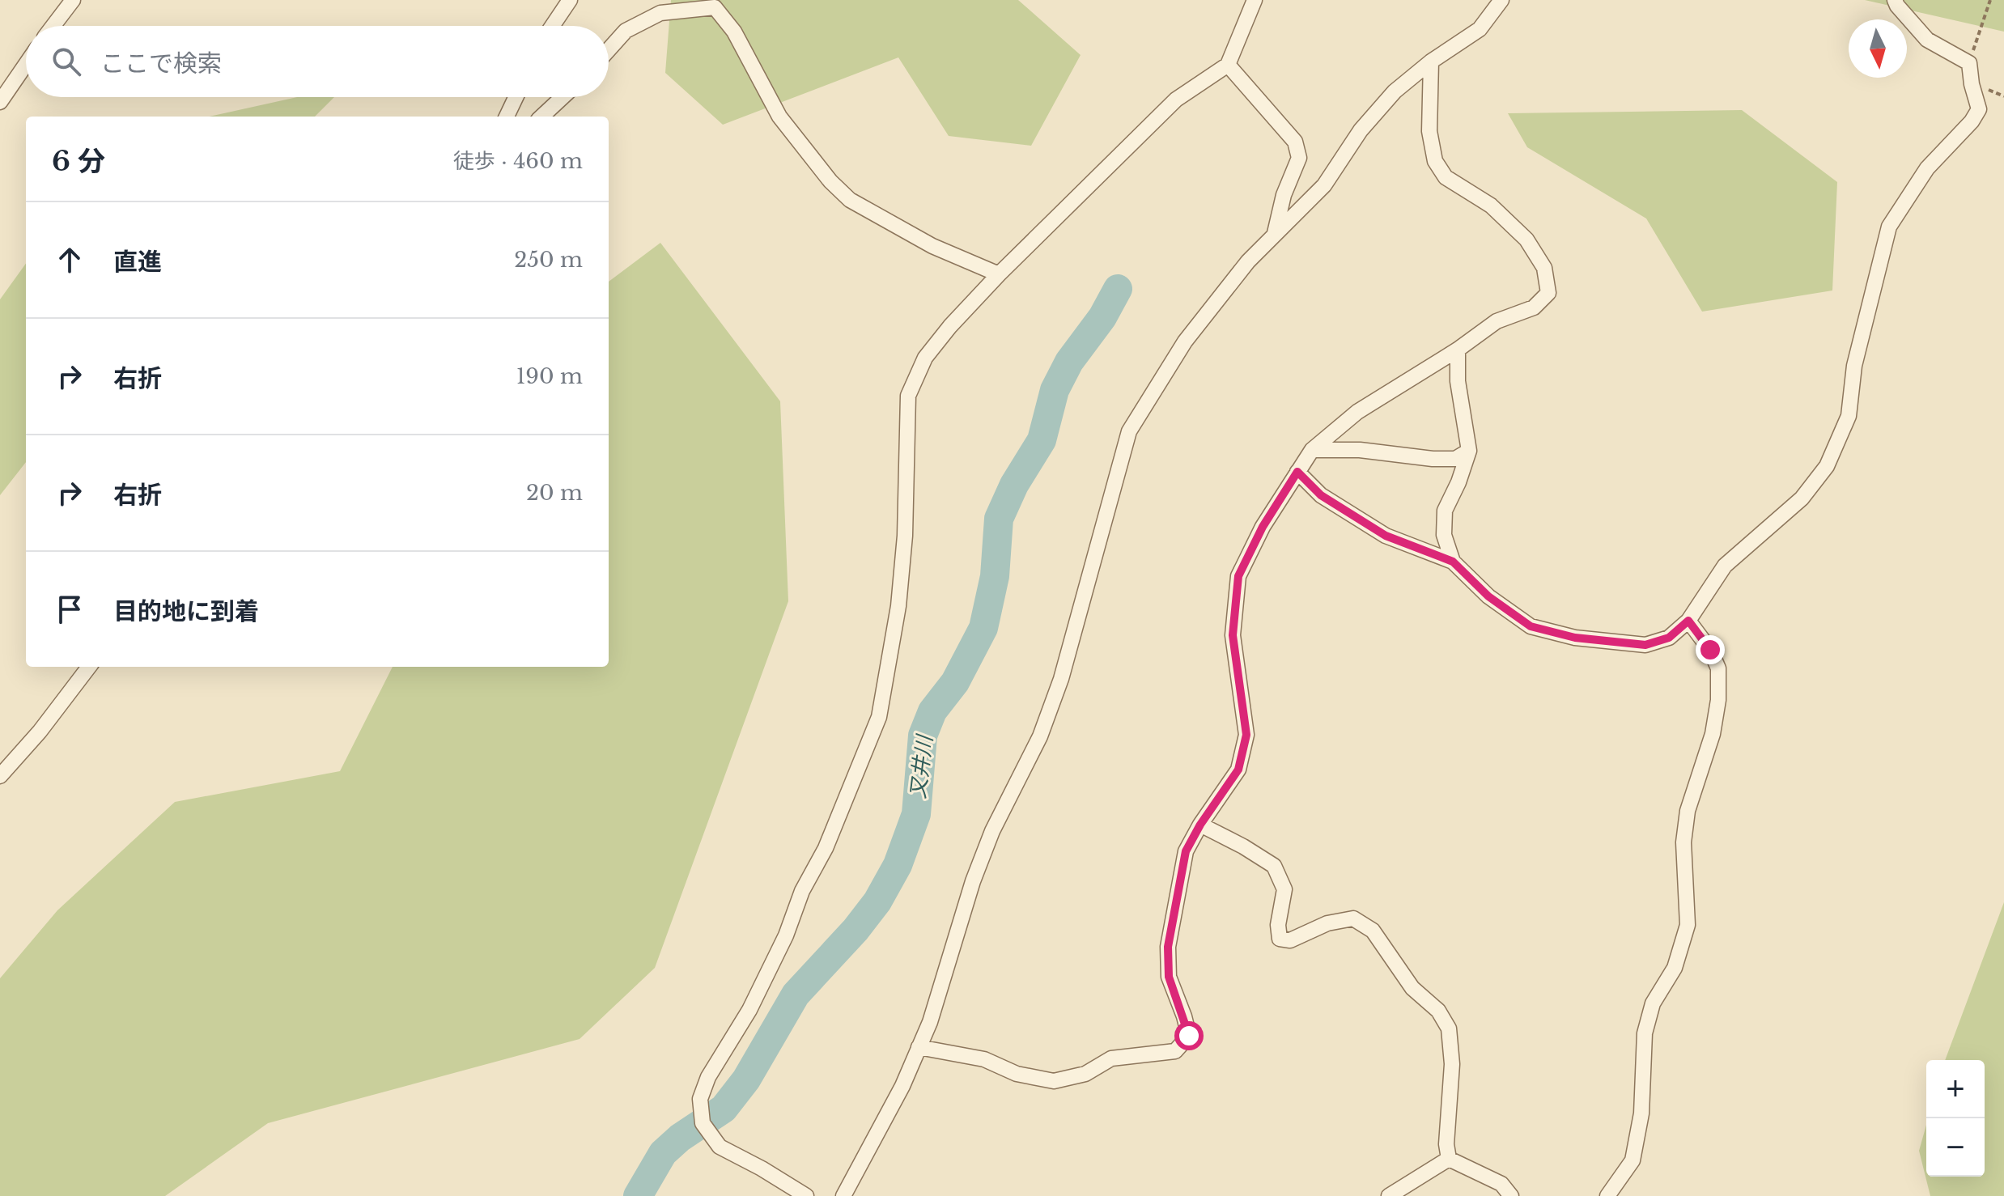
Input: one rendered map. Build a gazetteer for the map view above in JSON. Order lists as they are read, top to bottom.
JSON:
{
  "water": ["又井川"],
  "north": "bottom",
  "page": {
    "search": "ここで検索",
    "heading": ["6 分", "徒歩 · 460 m"],
    "list": [
      ["直進", "250 m"],
      ["右折", "190 m"],
      ["右折", "20 m"],
      "目的地に到着"
    ],
    "map_buttons": ["+", "−"]
  }
}
